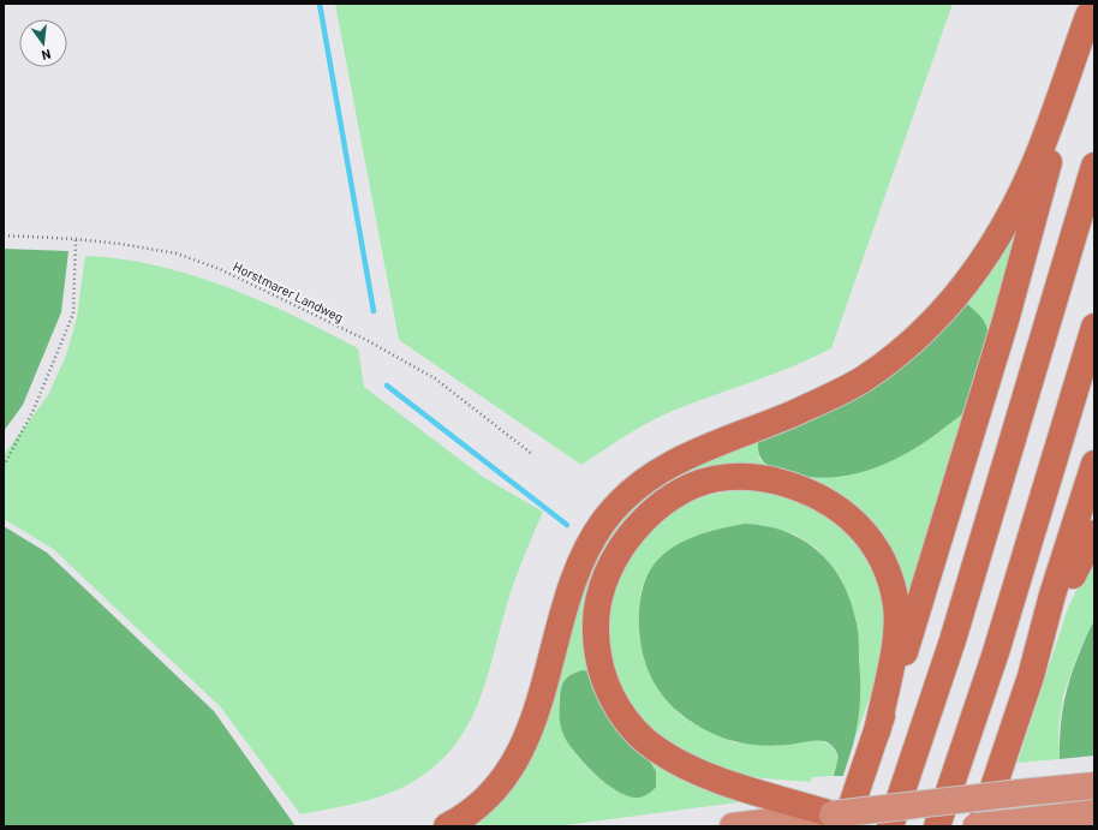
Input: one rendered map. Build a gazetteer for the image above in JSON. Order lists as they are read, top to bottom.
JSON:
{
  "streets": {
    "path": ["Horstmarer Landweg"]
  },
  "north": "bottom"
}
